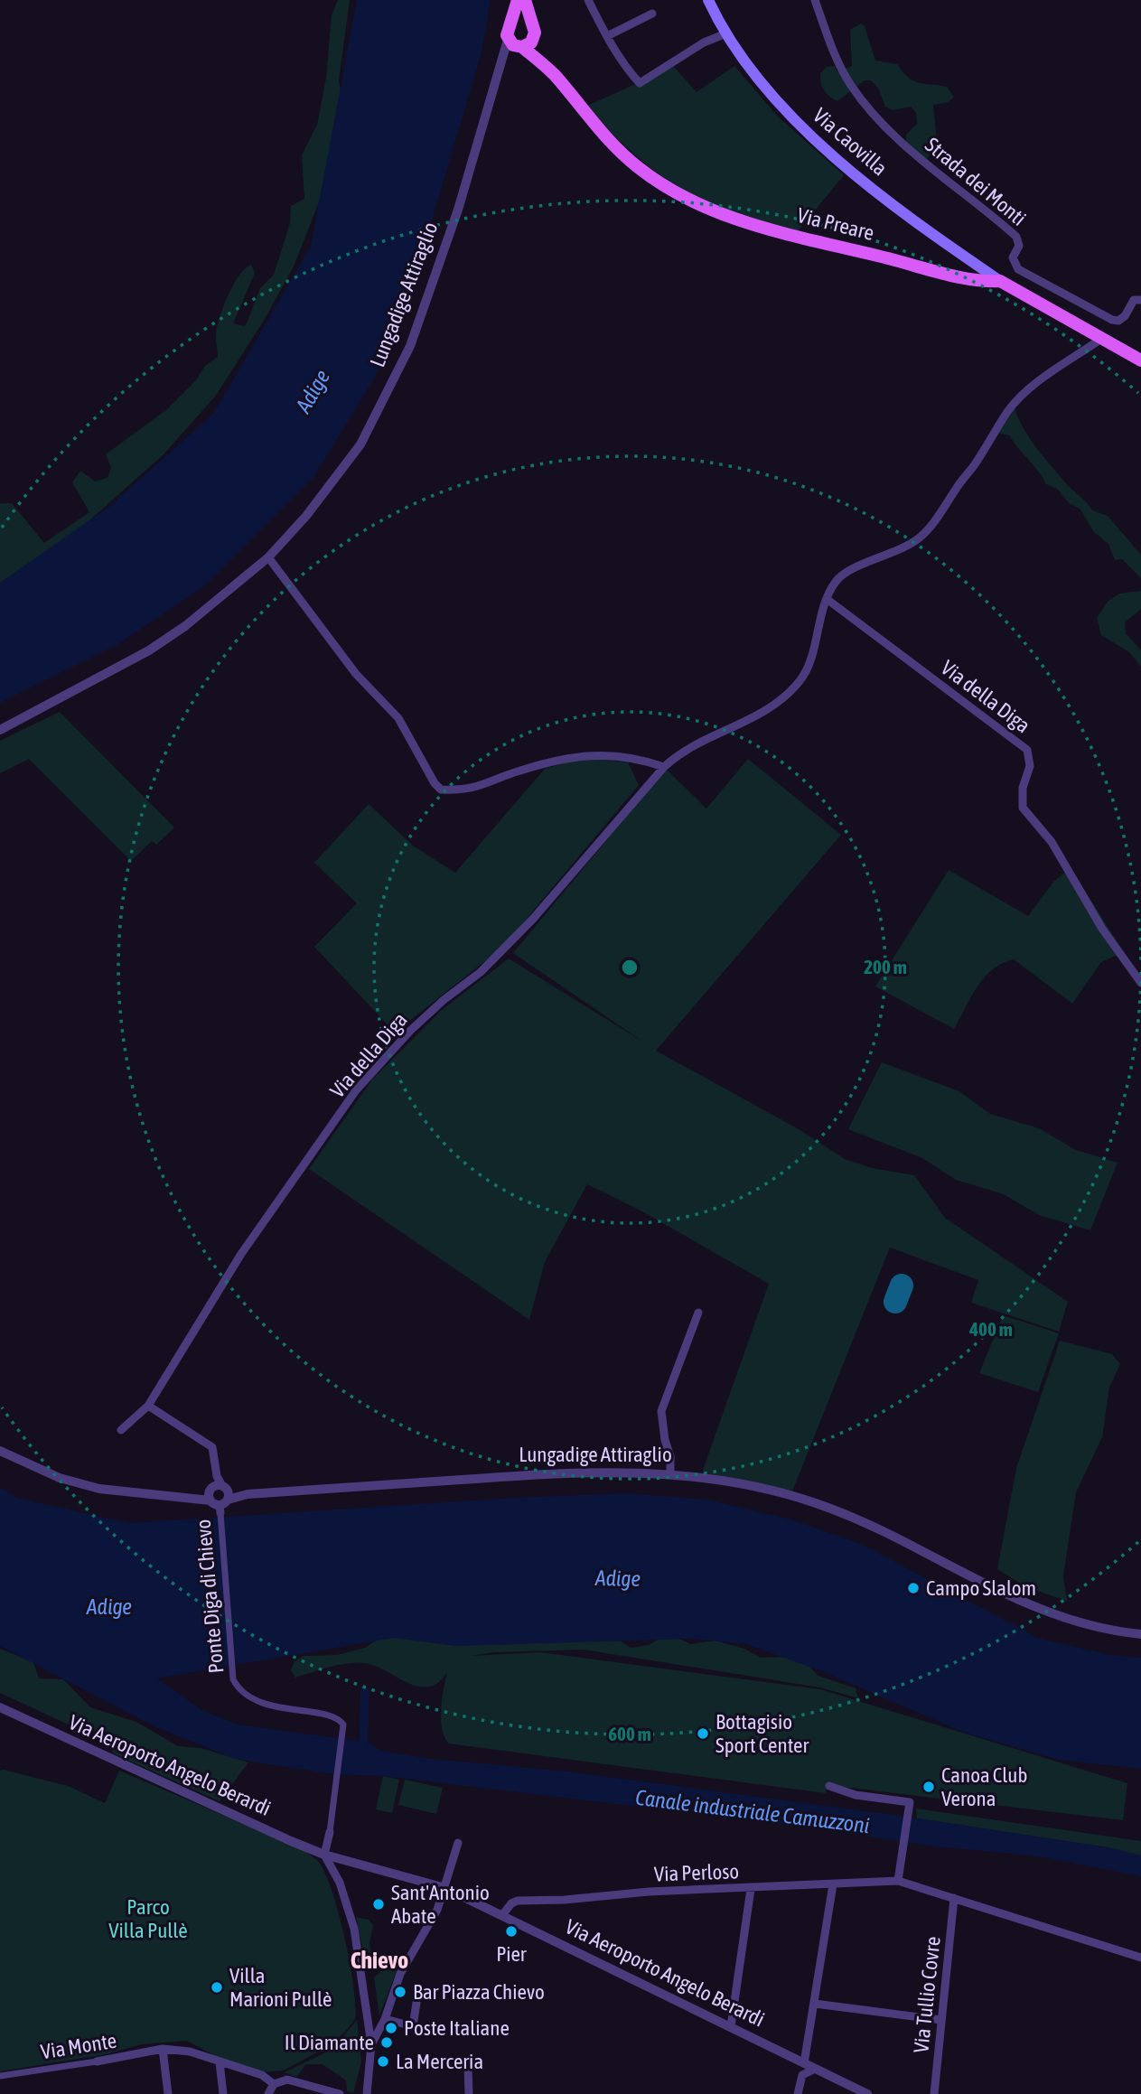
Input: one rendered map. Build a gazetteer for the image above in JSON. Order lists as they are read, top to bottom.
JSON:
{
  "streets": {
    "main road": ["Via Caovilla", "Via Preare", "Lungadige Attiraglio"],
    "street": [
      "Strada dei Monti",
      "Via della Diga",
      "Ponte Diga di Chievo",
      "Via Aeroporto Angelo Berardi",
      "Via Perloso",
      "Via Tullio Covre",
      "Via Monte"
    ]
  },
  "crossings": [
    ["Via Caovilla", "Via Preare"],
    ["Via Preare", "Lungadige Attiraglio"],
    ["Via Preare", "Via della Diga"],
    ["Lungadige Attiraglio", "Ponte Diga di Chievo"],
    ["Via Aeroporto Angelo Berardi", "Via Perloso"],
    ["Via Perloso", "Via Tullio Covre"]
  ],
  "districts": ["Chievo"],
  "water": ["Adige", "Canale industriale Camuzzoni"],
  "parks": ["Parco Villa Pullè"],
  "places": [
    "Campo Slalom",
    "Bottagisio Sport Center",
    "Canoa Club Verona",
    "Sant'Antonio Abate",
    "Pier",
    "Villa Marioni Pullè",
    "Bar Piazza Chievo",
    "Poste Italiane",
    "Il Diamante",
    "La Merceria"
  ],
  "rings": ["200 m", "400 m", "600 m"]
}
